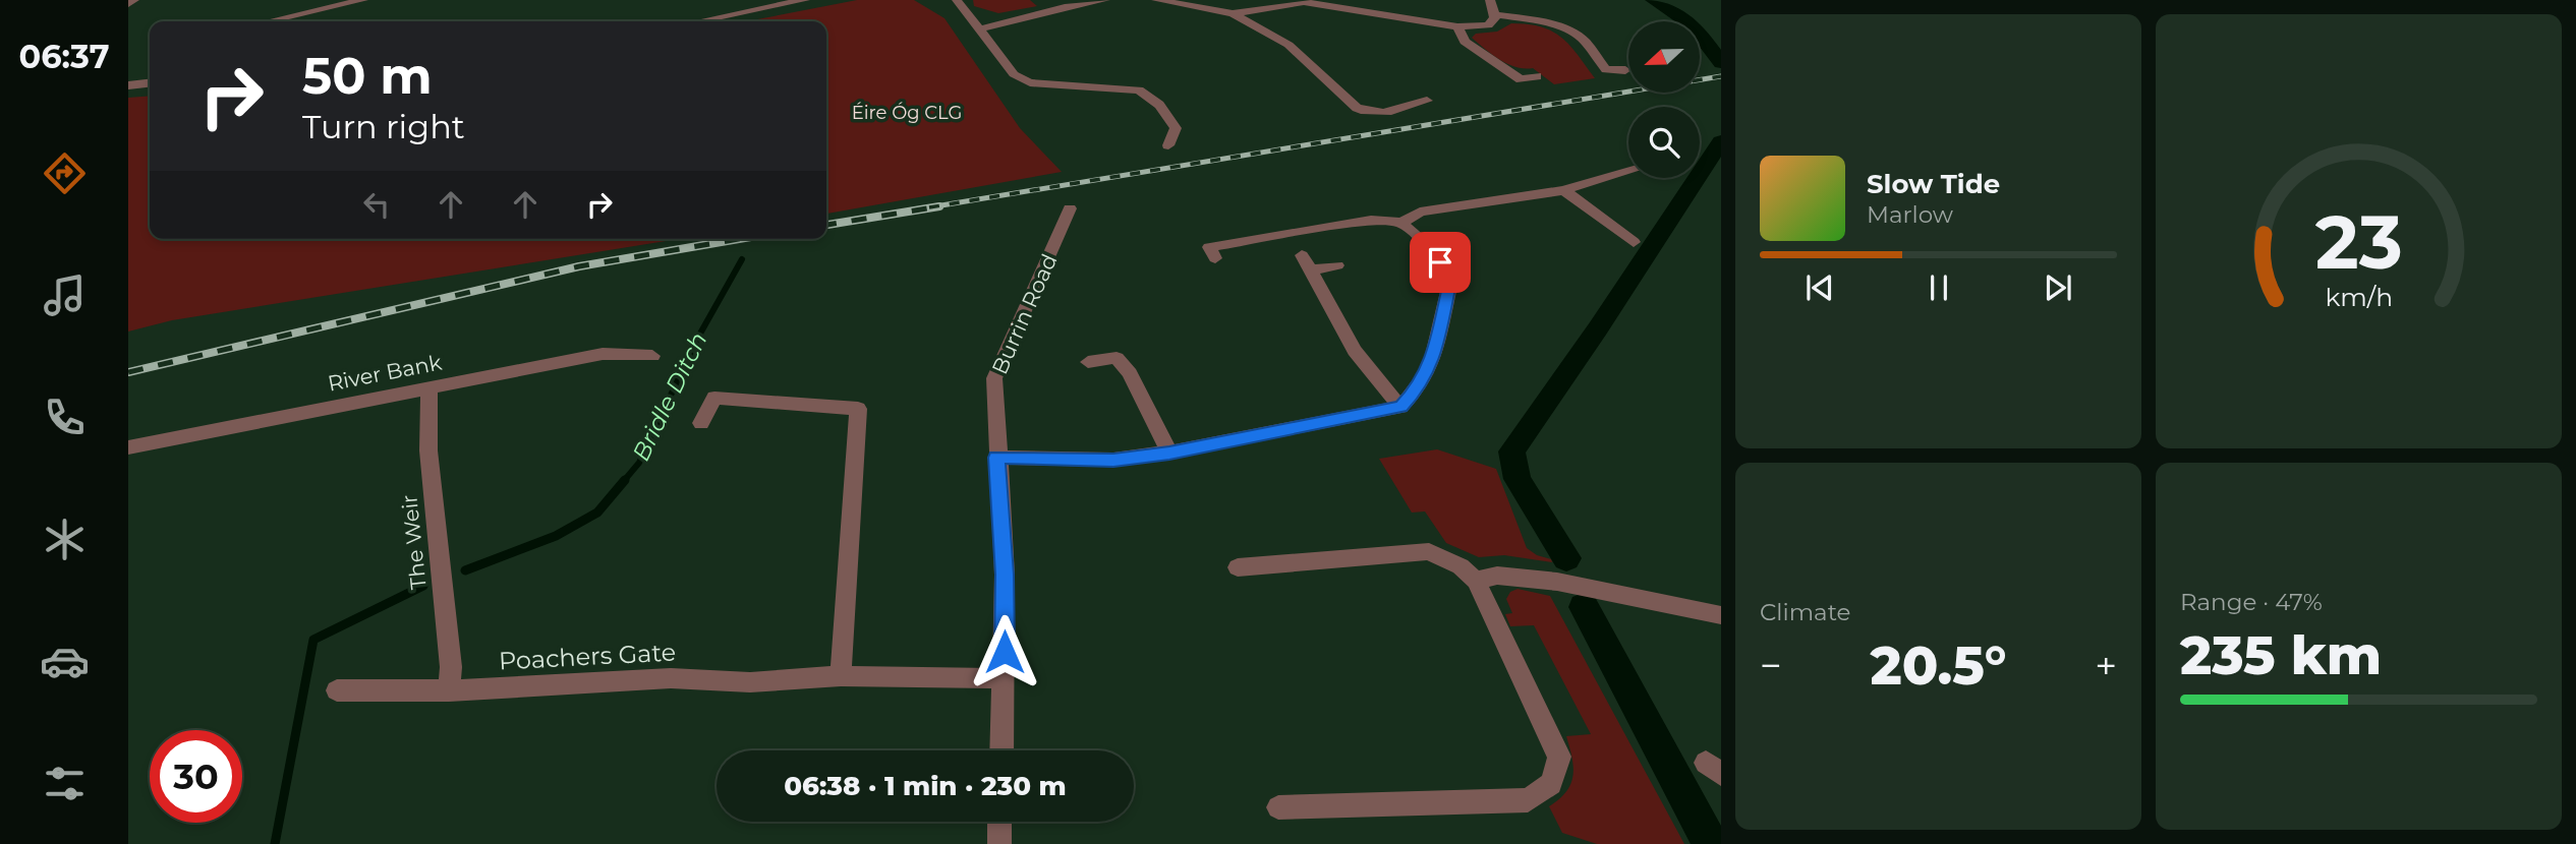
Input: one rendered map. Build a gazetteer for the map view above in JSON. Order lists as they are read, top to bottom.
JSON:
{
  "streets": {
    "street": [
      "Burrin Road",
      "River Bank",
      "The Weir",
      "Poachers Gate"
    ]
  },
  "crossings": [
    ["Burrin Road", "Poachers Gate"],
    ["River Bank", "The Weir"],
    ["The Weir", "Poachers Gate"]
  ],
  "water": ["Bridle Ditch"],
  "parks": ["Éire Óg CLG"],
  "north": "left",
  "page": {
    "tabs": "06:37",
    "turn": ["50 m", "Turn right"],
    "song": ["Slow Tide", "Marlow"],
    "tile": [
      "Climate",
      ["Range · 47%", "235 km"]
    ],
    "heat": ["−", "20.5°", "+"],
    "limit": "30",
    "trip": "06:38 · 1 min · 230 m",
    "gauge": ["23", "km/h"]
  }
}
